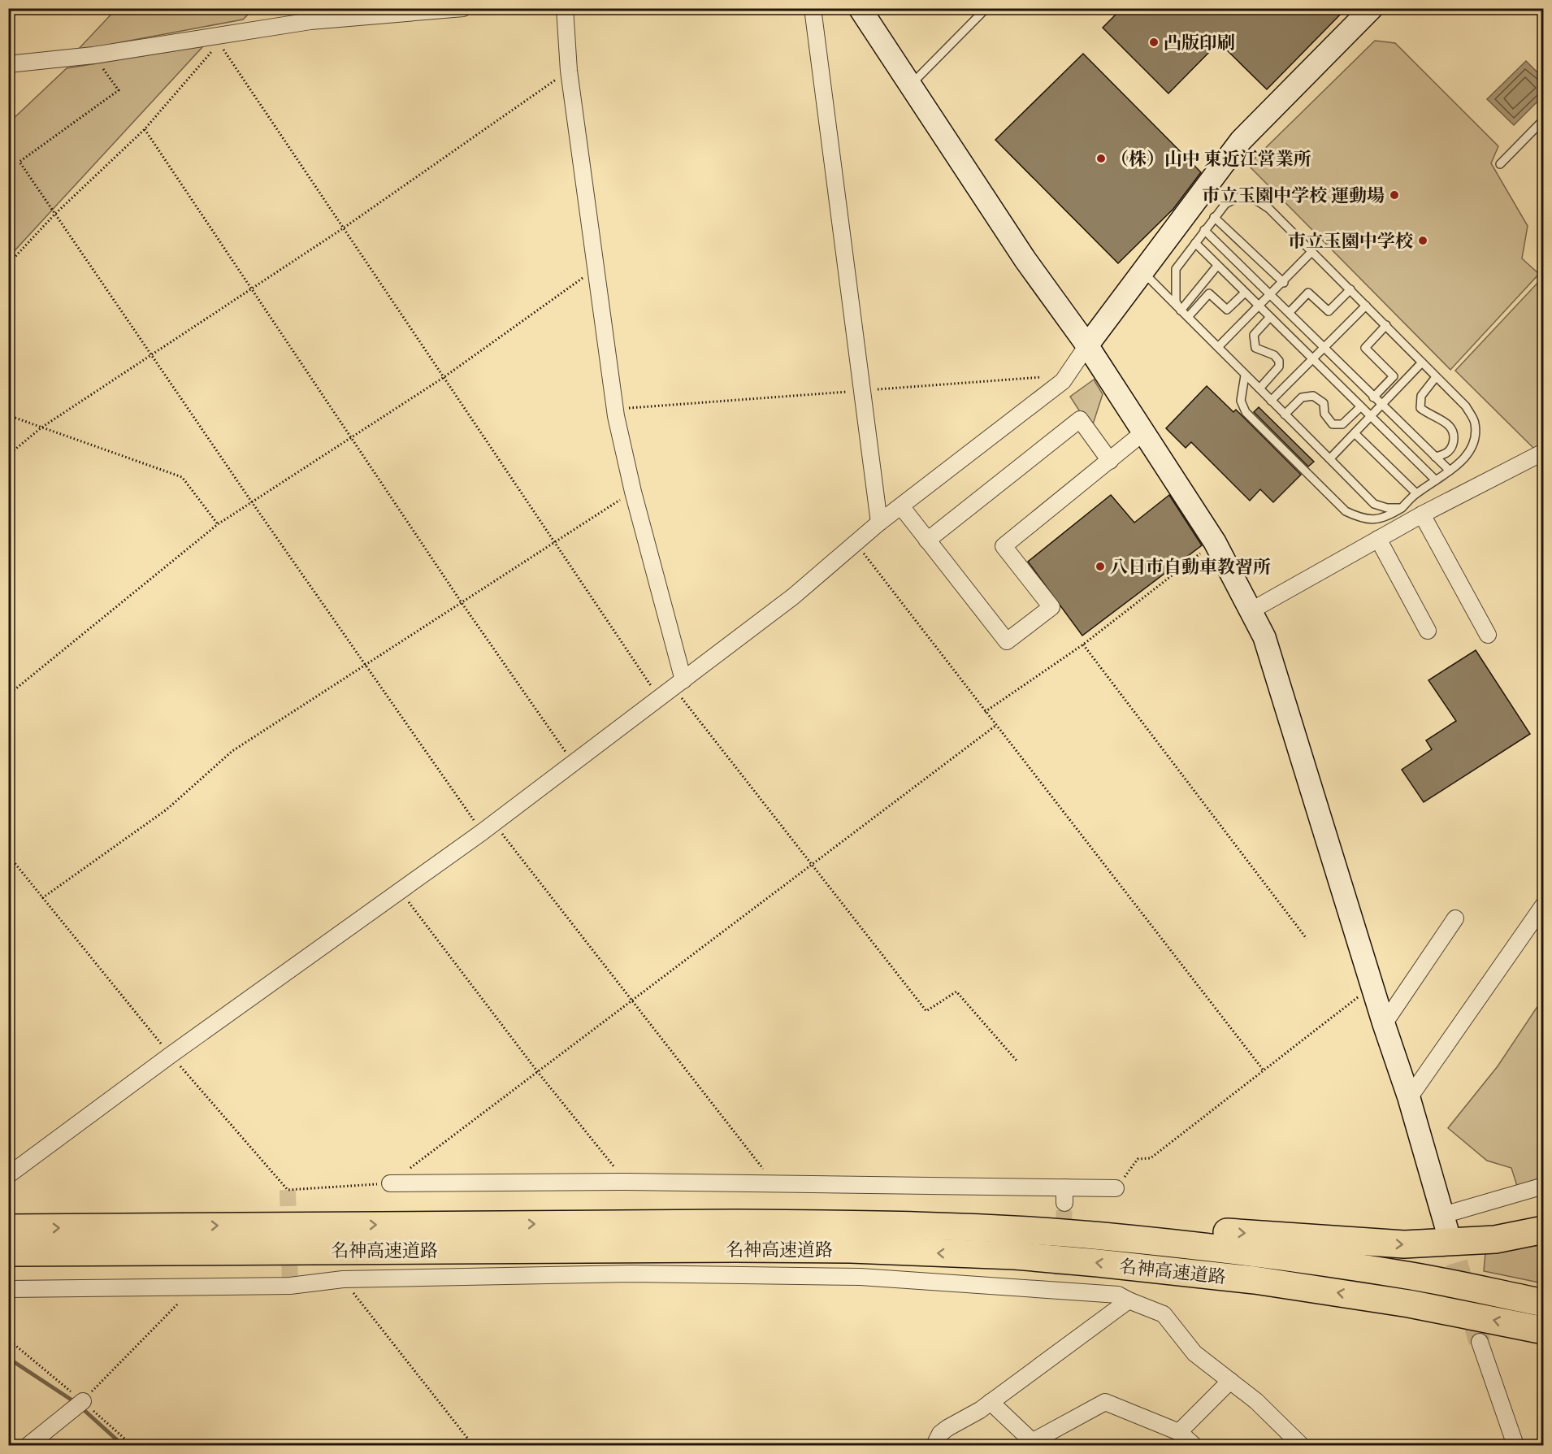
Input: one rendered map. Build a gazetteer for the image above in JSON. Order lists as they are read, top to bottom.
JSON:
{
  "streets": {
    "highway": ["名神高速道路"]
  },
  "places": [
    "凸版印刷",
    "（株）山中 東近江営業所",
    "市立玉園中学校 運動場",
    "市立玉園中学校",
    "八日市自動車教習所"
  ]
}
